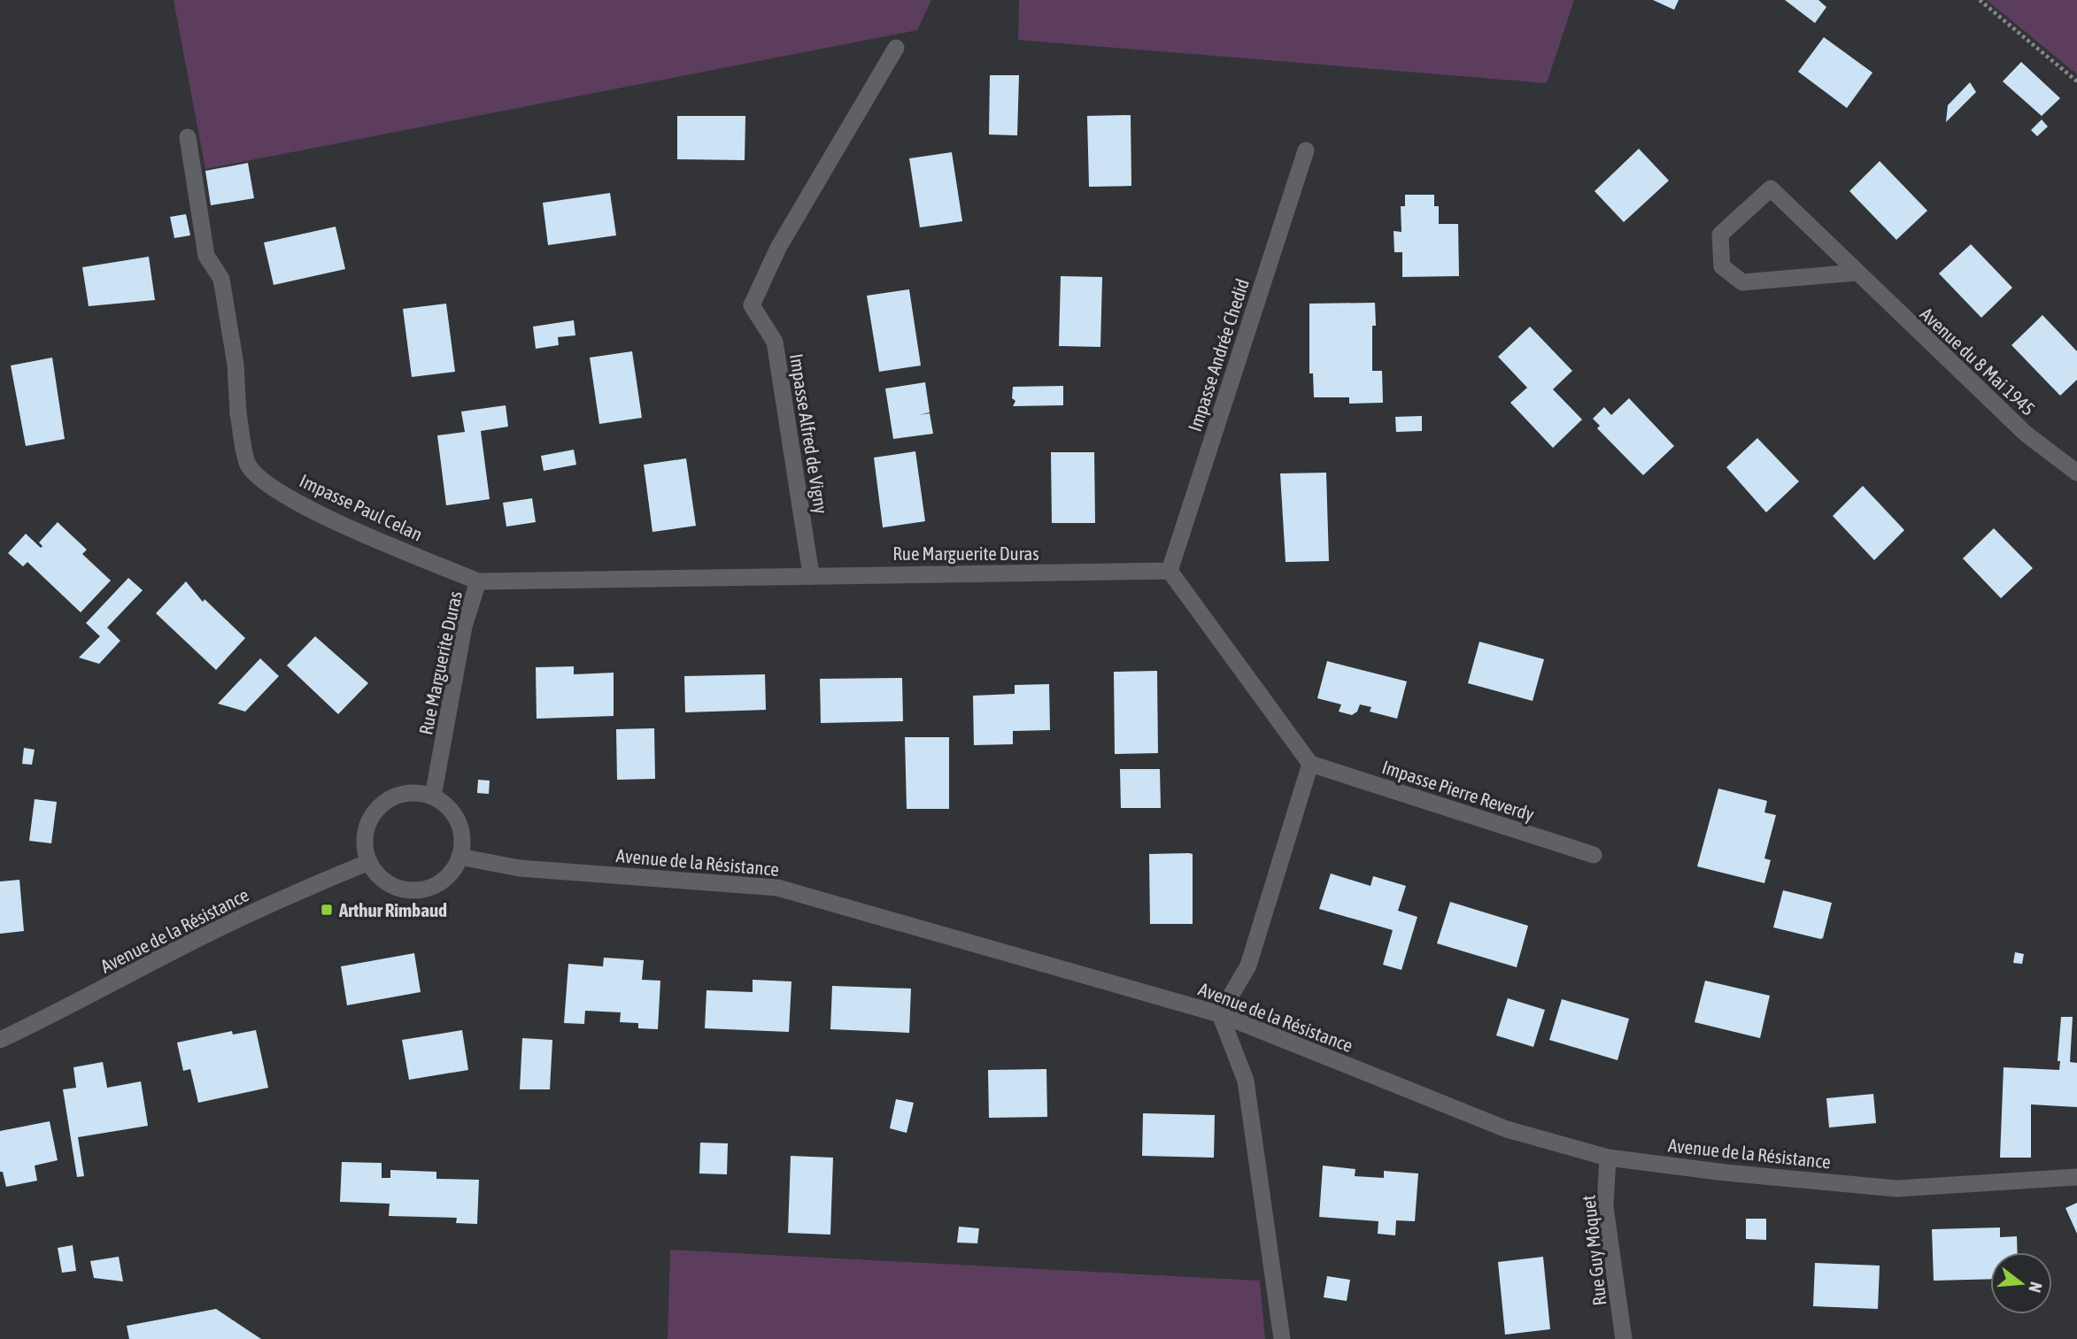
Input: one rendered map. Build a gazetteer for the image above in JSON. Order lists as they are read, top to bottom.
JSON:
{
  "streets": {
    "street": [
      "Impasse Andrée Chedid",
      "Avenue du 8 Mai 1945",
      "Impasse Alfred de Vigny",
      "Impasse Paul Celan",
      "Rue Marguerite Duras",
      "Impasse Pierre Reverdy",
      "Avenue de la Résistance",
      "Rue Guy Môquet"
    ]
  },
  "crossings": [
    ["Impasse Andrée Chedid", "Rue Marguerite Duras"],
    ["Impasse Alfred de Vigny", "Rue Marguerite Duras"],
    ["Impasse Paul Celan", "Rue Marguerite Duras"],
    ["Rue Marguerite Duras", "Avenue de la Résistance"],
    ["Avenue de la Résistance", "Rue Guy Môquet"]
  ],
  "places": {
    "transit": ["Arthur Rimbaud"]
  },
  "north": "right"
}
